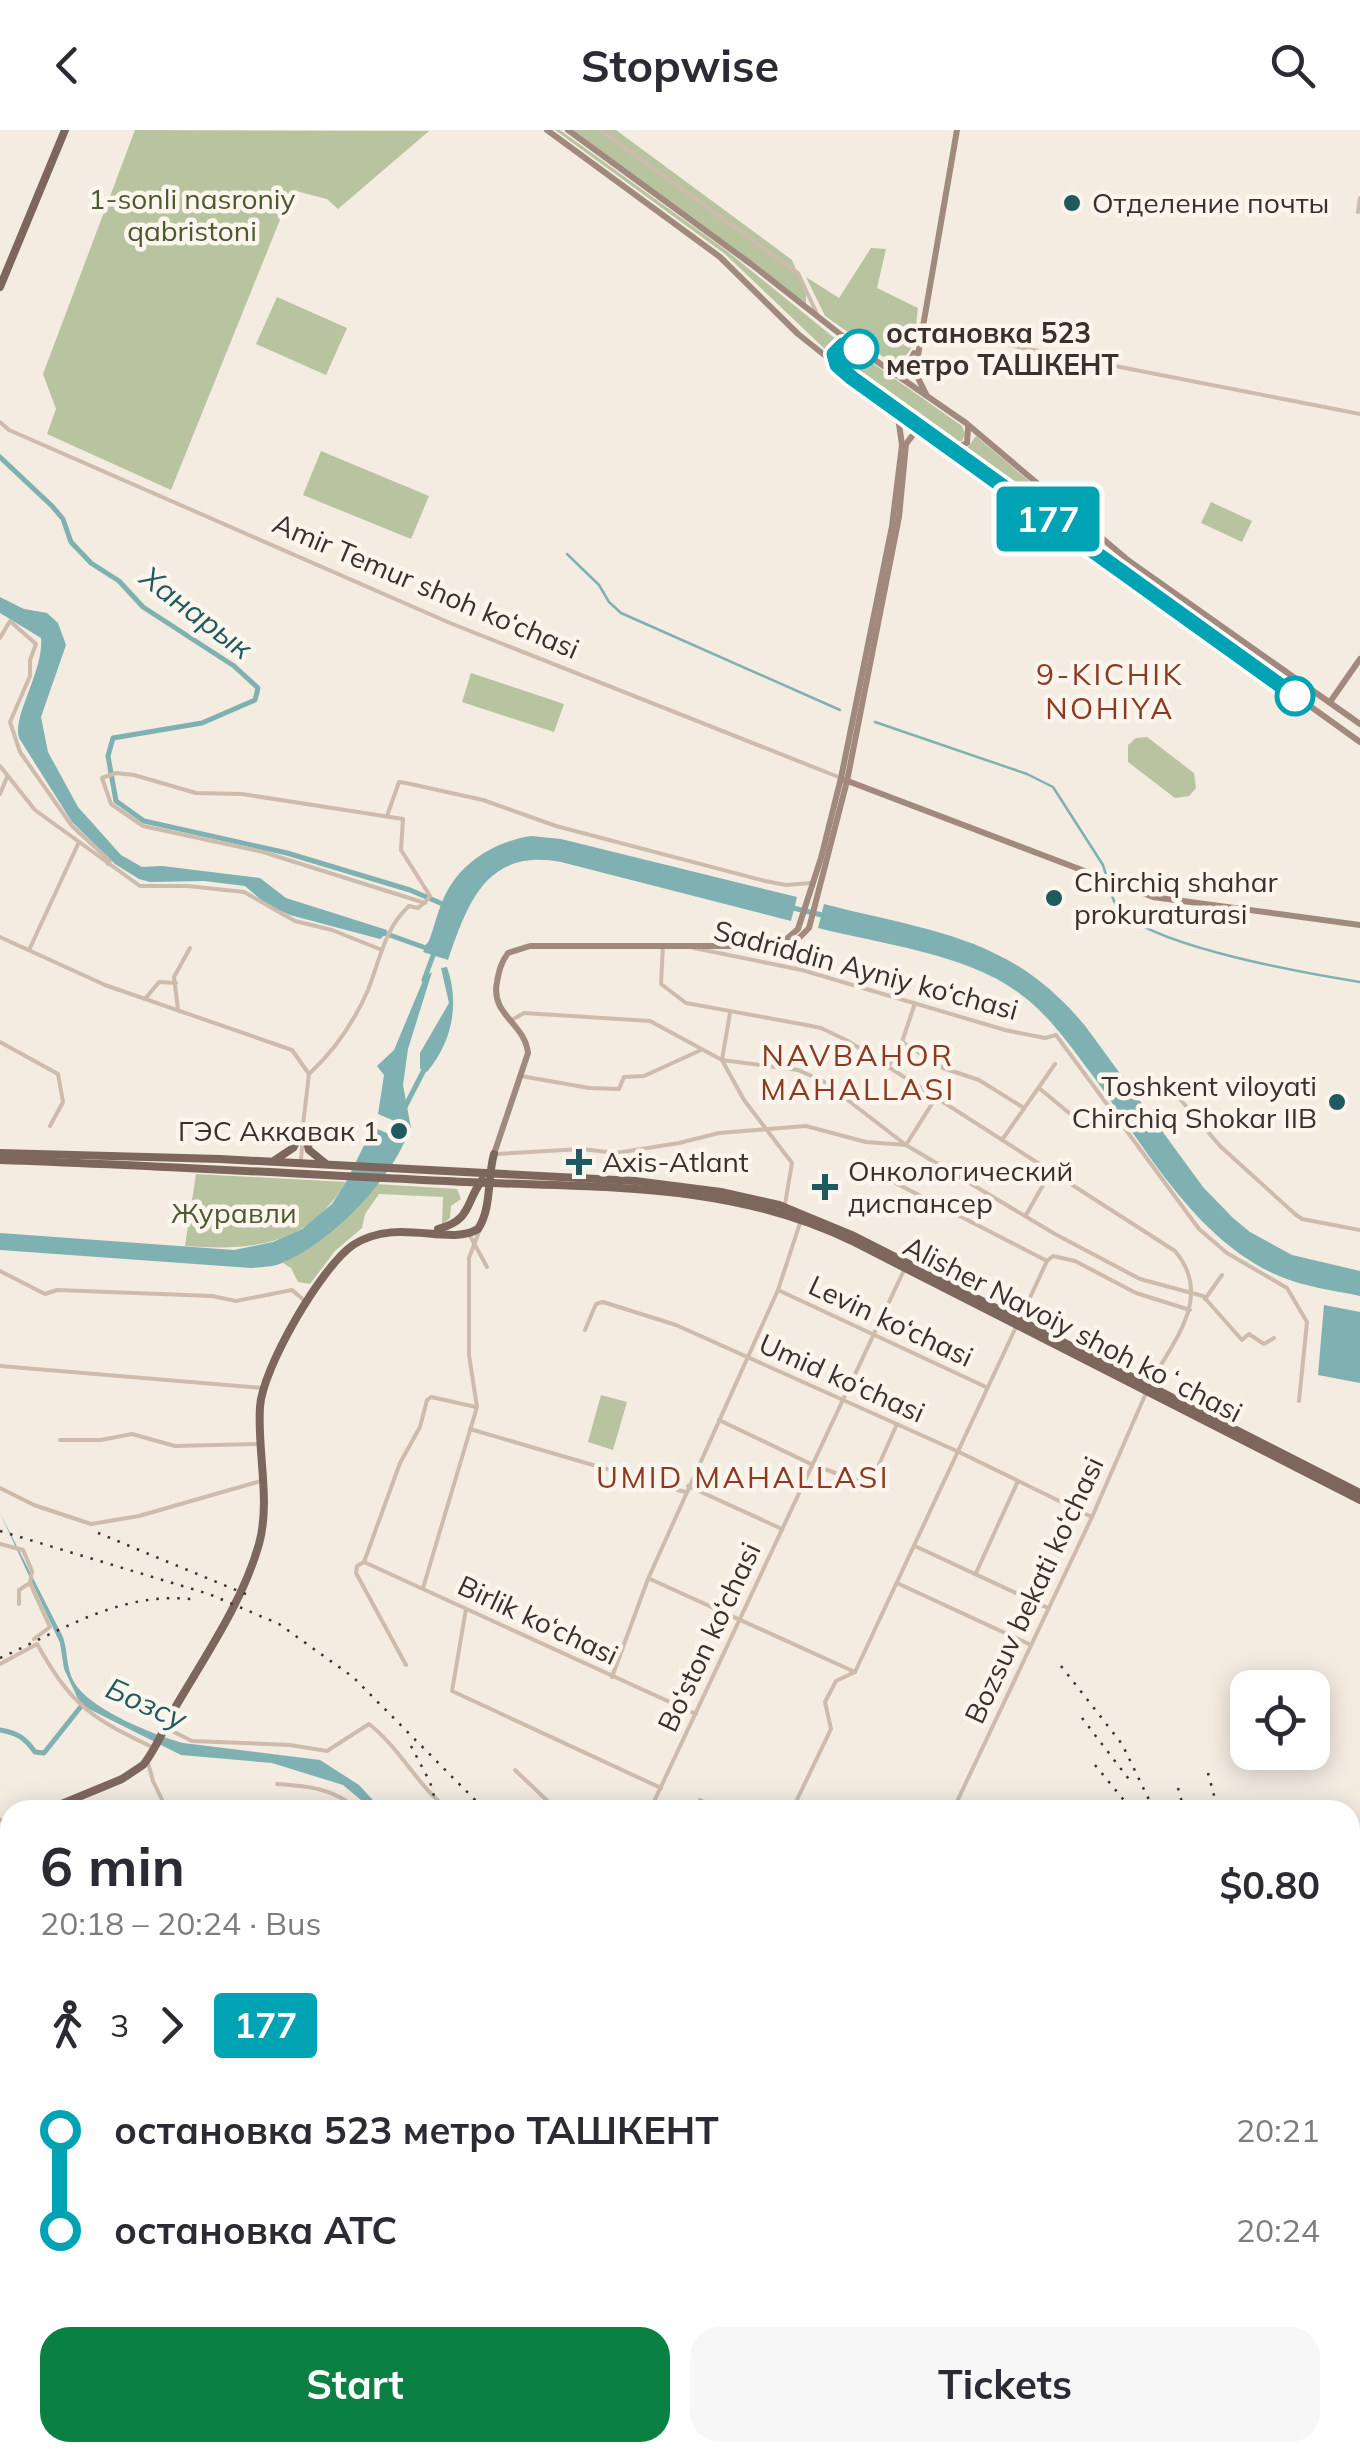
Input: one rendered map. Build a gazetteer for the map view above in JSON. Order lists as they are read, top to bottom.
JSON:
{
  "streets": {
    "main road": ["Amir Temur shoh ko‘chasi", "Sadriddin Ayniy ko‘chasi", "Alisher Navoiy shoh koʻchasi"],
    "street": [
      "Levin ko‘chasi",
      "Umid ko‘chasi",
      "Bozsuv bekati ko‘chasi",
      "Birlik ko‘chasi",
      "Bo‘ston ko‘chasi"
    ]
  },
  "crossings": [
    ["Amir Temur shoh ko‘chasi", "Sadriddin Ayniy ko‘chasi"],
    ["Levin ko‘chasi", "Bo‘ston ko‘chasi"],
    ["Alisher Navoiy shoh koʻchasi", "Bozsuv bekati ko‘chasi"],
    ["Alisher Navoiy shoh koʻchasi", "Bo‘ston ko‘chasi"],
    ["Umid ko‘chasi", "Bozsuv bekati ko‘chasi"],
    ["Umid ko‘chasi", "Bo‘ston ko‘chasi"],
    ["Birlik ko‘chasi", "Bo‘ston ko‘chasi"]
  ],
  "districts": ["9-KICHIK NOHIYA", "NAVBAHOR MAHALLASI", "UMID MAHALLASI"],
  "water": ["Ханарык", "Бозсу"],
  "parks": ["1-sonli nasroniy qabristoni", "Журавли"],
  "places": {
    "other": [
      "Отделение почты",
      "остановка 523 метро ТАШКЕНТ",
      "Chirchiq shahar prokuraturasi",
      "Toshkent viloyati Chirchiq Shokar IIB",
      "ГЭС Аккавак 1"
    ],
    "health": ["Axis-Atlant", "Онкологический диспансер"]
  },
  "lines": ["bus line 177"],
  "page": {
    "header": "Stopwise",
    "on_map": "177",
    "heading": ["6 min", "20:18 – 20:24 · Bus", "$0.80"],
    "legs": ["3", "177"],
    "list": [
      {
        "name": "остановка 523 метро ТАШКЕНТ",
        "value": "20:21"
      },
      {
        "name": "остановка АТС",
        "value": "20:24"
      }
    ],
    "buttons": ["Start", "Tickets"]
  }
}
